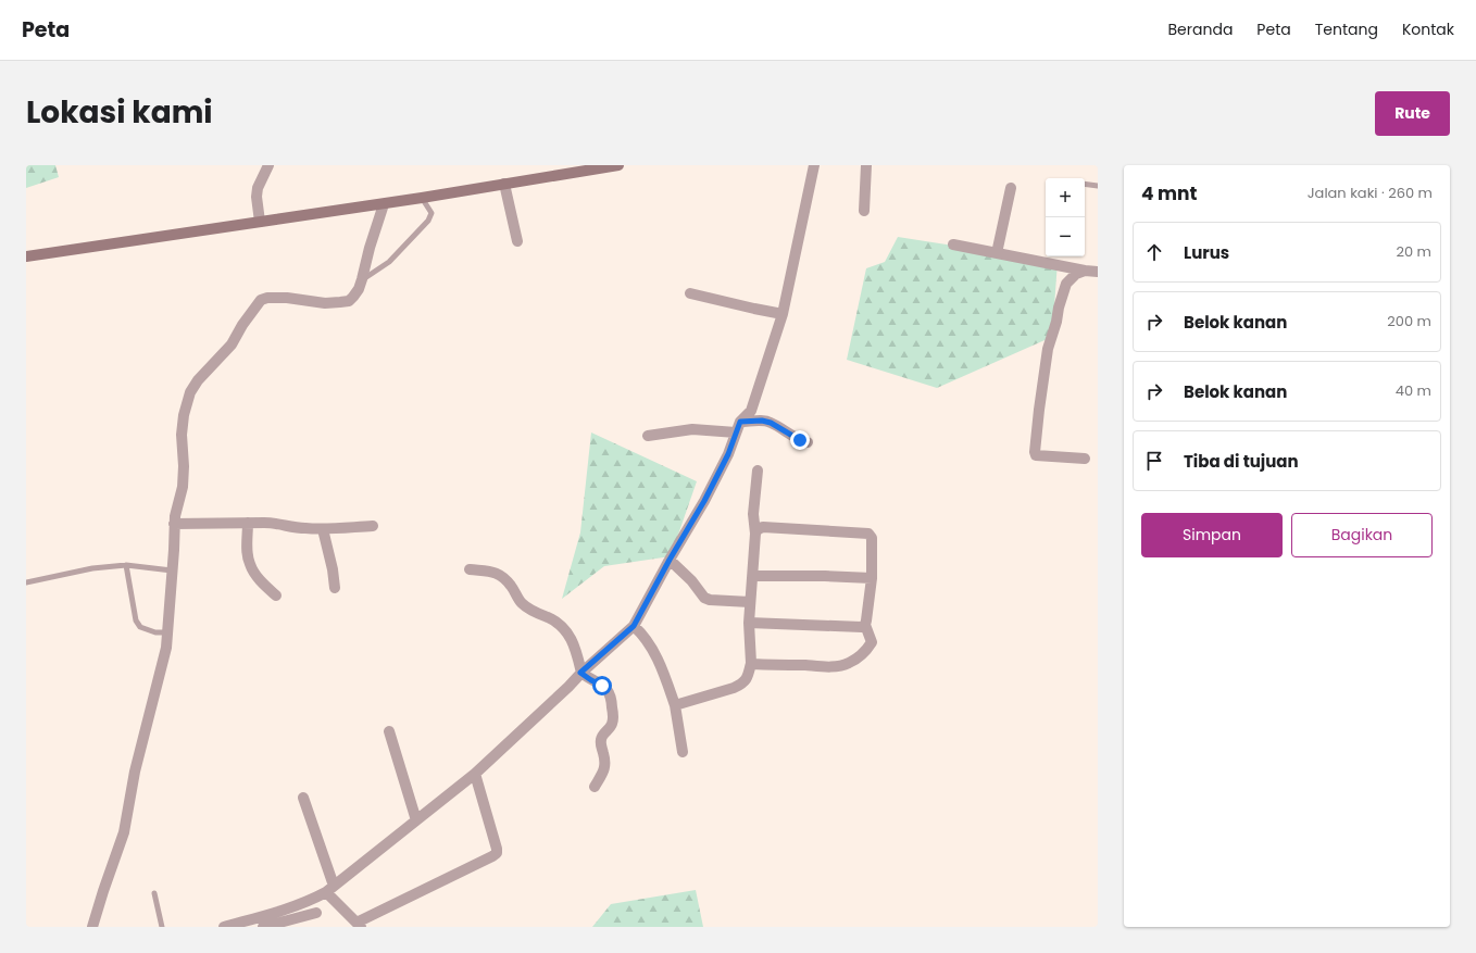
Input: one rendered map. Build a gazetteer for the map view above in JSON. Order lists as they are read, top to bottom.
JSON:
{
  "page": {
    "header": "Peta",
    "nav": [
      "Beranda",
      "Peta",
      "Tentang",
      "Kontak"
    ],
    "title": "Lokasi kami",
    "buttons": [
      "Rute",
      ["Simpan", "Bagikan"]
    ],
    "heading": ["4 mnt", "Jalan kaki · 260 m"],
    "map_buttons": ["+", "−"],
    "list": [
      ["Lurus", "20 m"],
      ["Belok kanan", "200 m"],
      ["Belok kanan", "40 m"],
      "Tiba di tujuan"
    ]
  }
}
